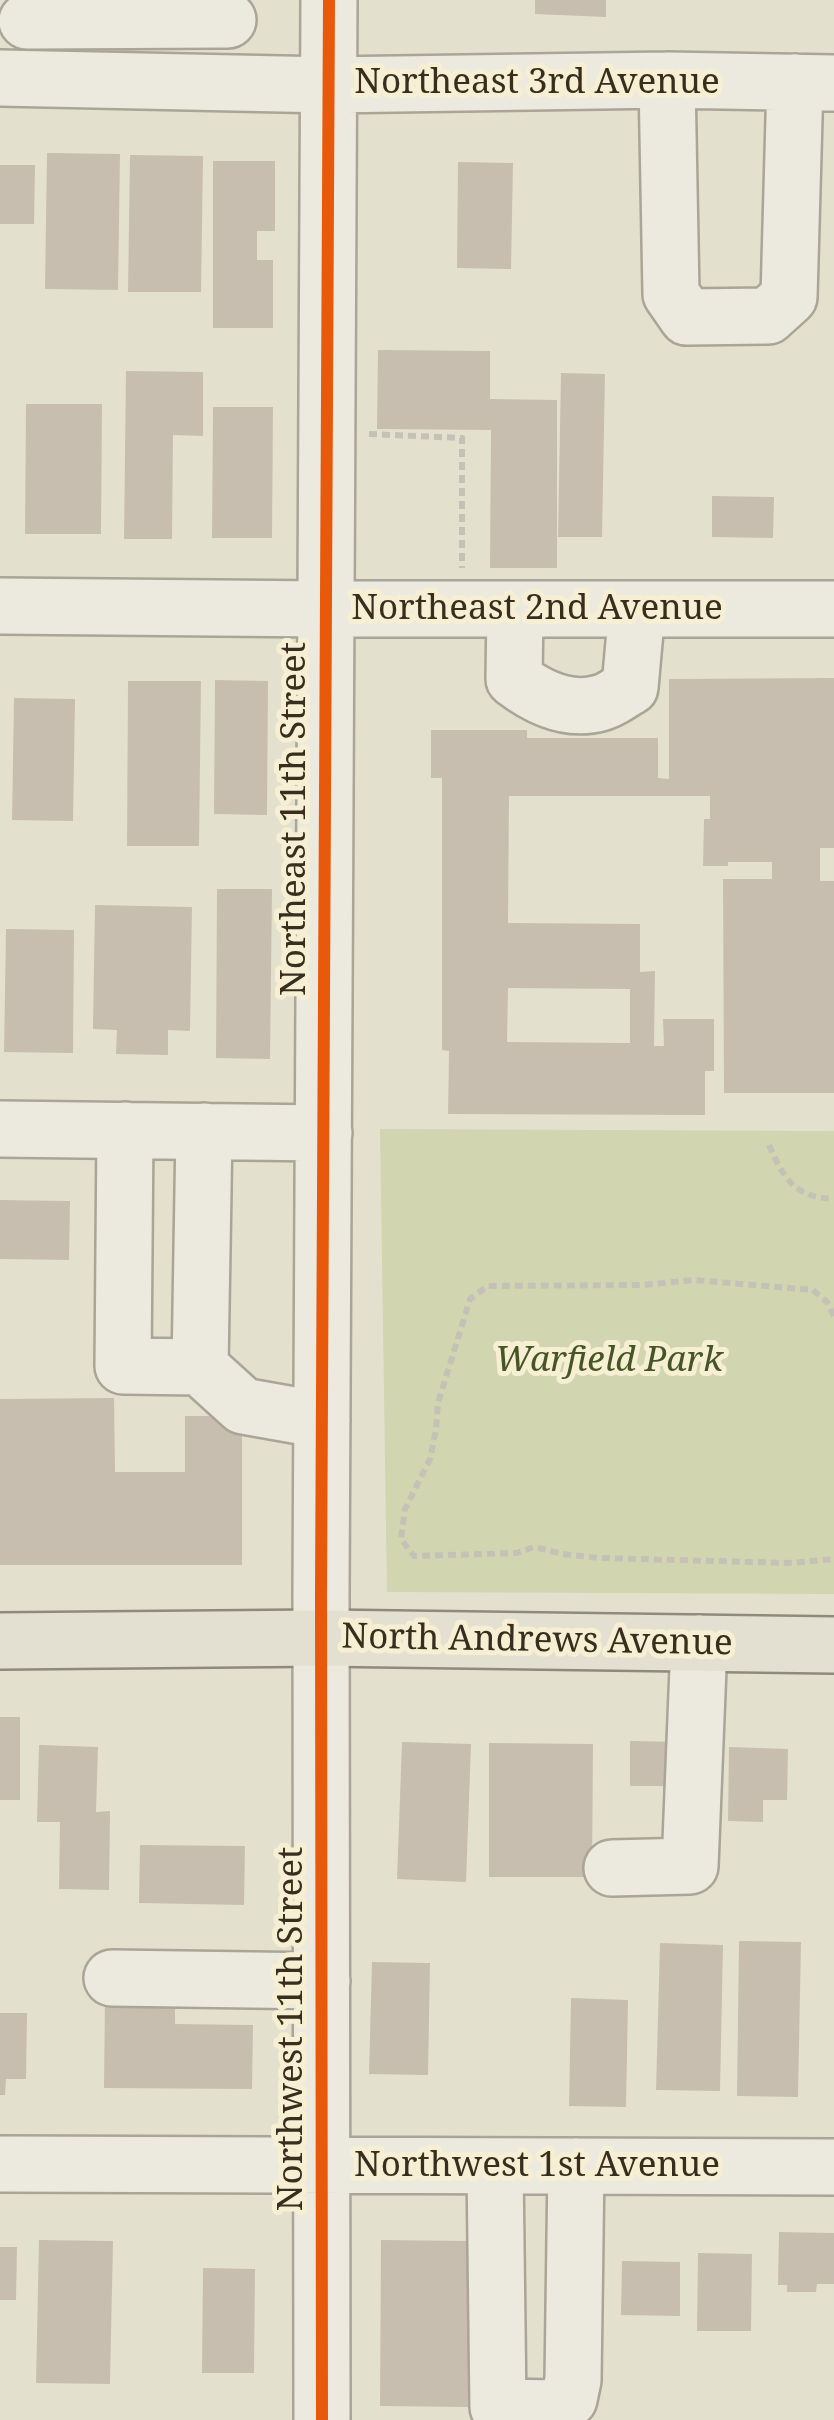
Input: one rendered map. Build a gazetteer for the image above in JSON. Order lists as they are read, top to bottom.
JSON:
{
  "streets": {
    "main road": ["North Andrews Avenue"],
    "street": [
      "Northeast 3rd Avenue",
      "Northeast 2nd Avenue",
      "Northeast 11th Street",
      "Northwest 11th Street",
      "Northwest 1st Avenue"
    ]
  },
  "crossings": [
    ["Northeast 3rd Avenue", "Northeast 11th Street"],
    ["Northeast 2nd Avenue", "Northeast 11th Street"],
    ["Northeast 11th Street", "North Andrews Avenue"],
    ["Northeast 11th Street", "Northwest 11th Street"],
    ["North Andrews Avenue", "Northwest 11th Street"],
    ["Northwest 11th Street", "Northwest 1st Avenue"]
  ],
  "parks": ["Warfield Park"]
}
